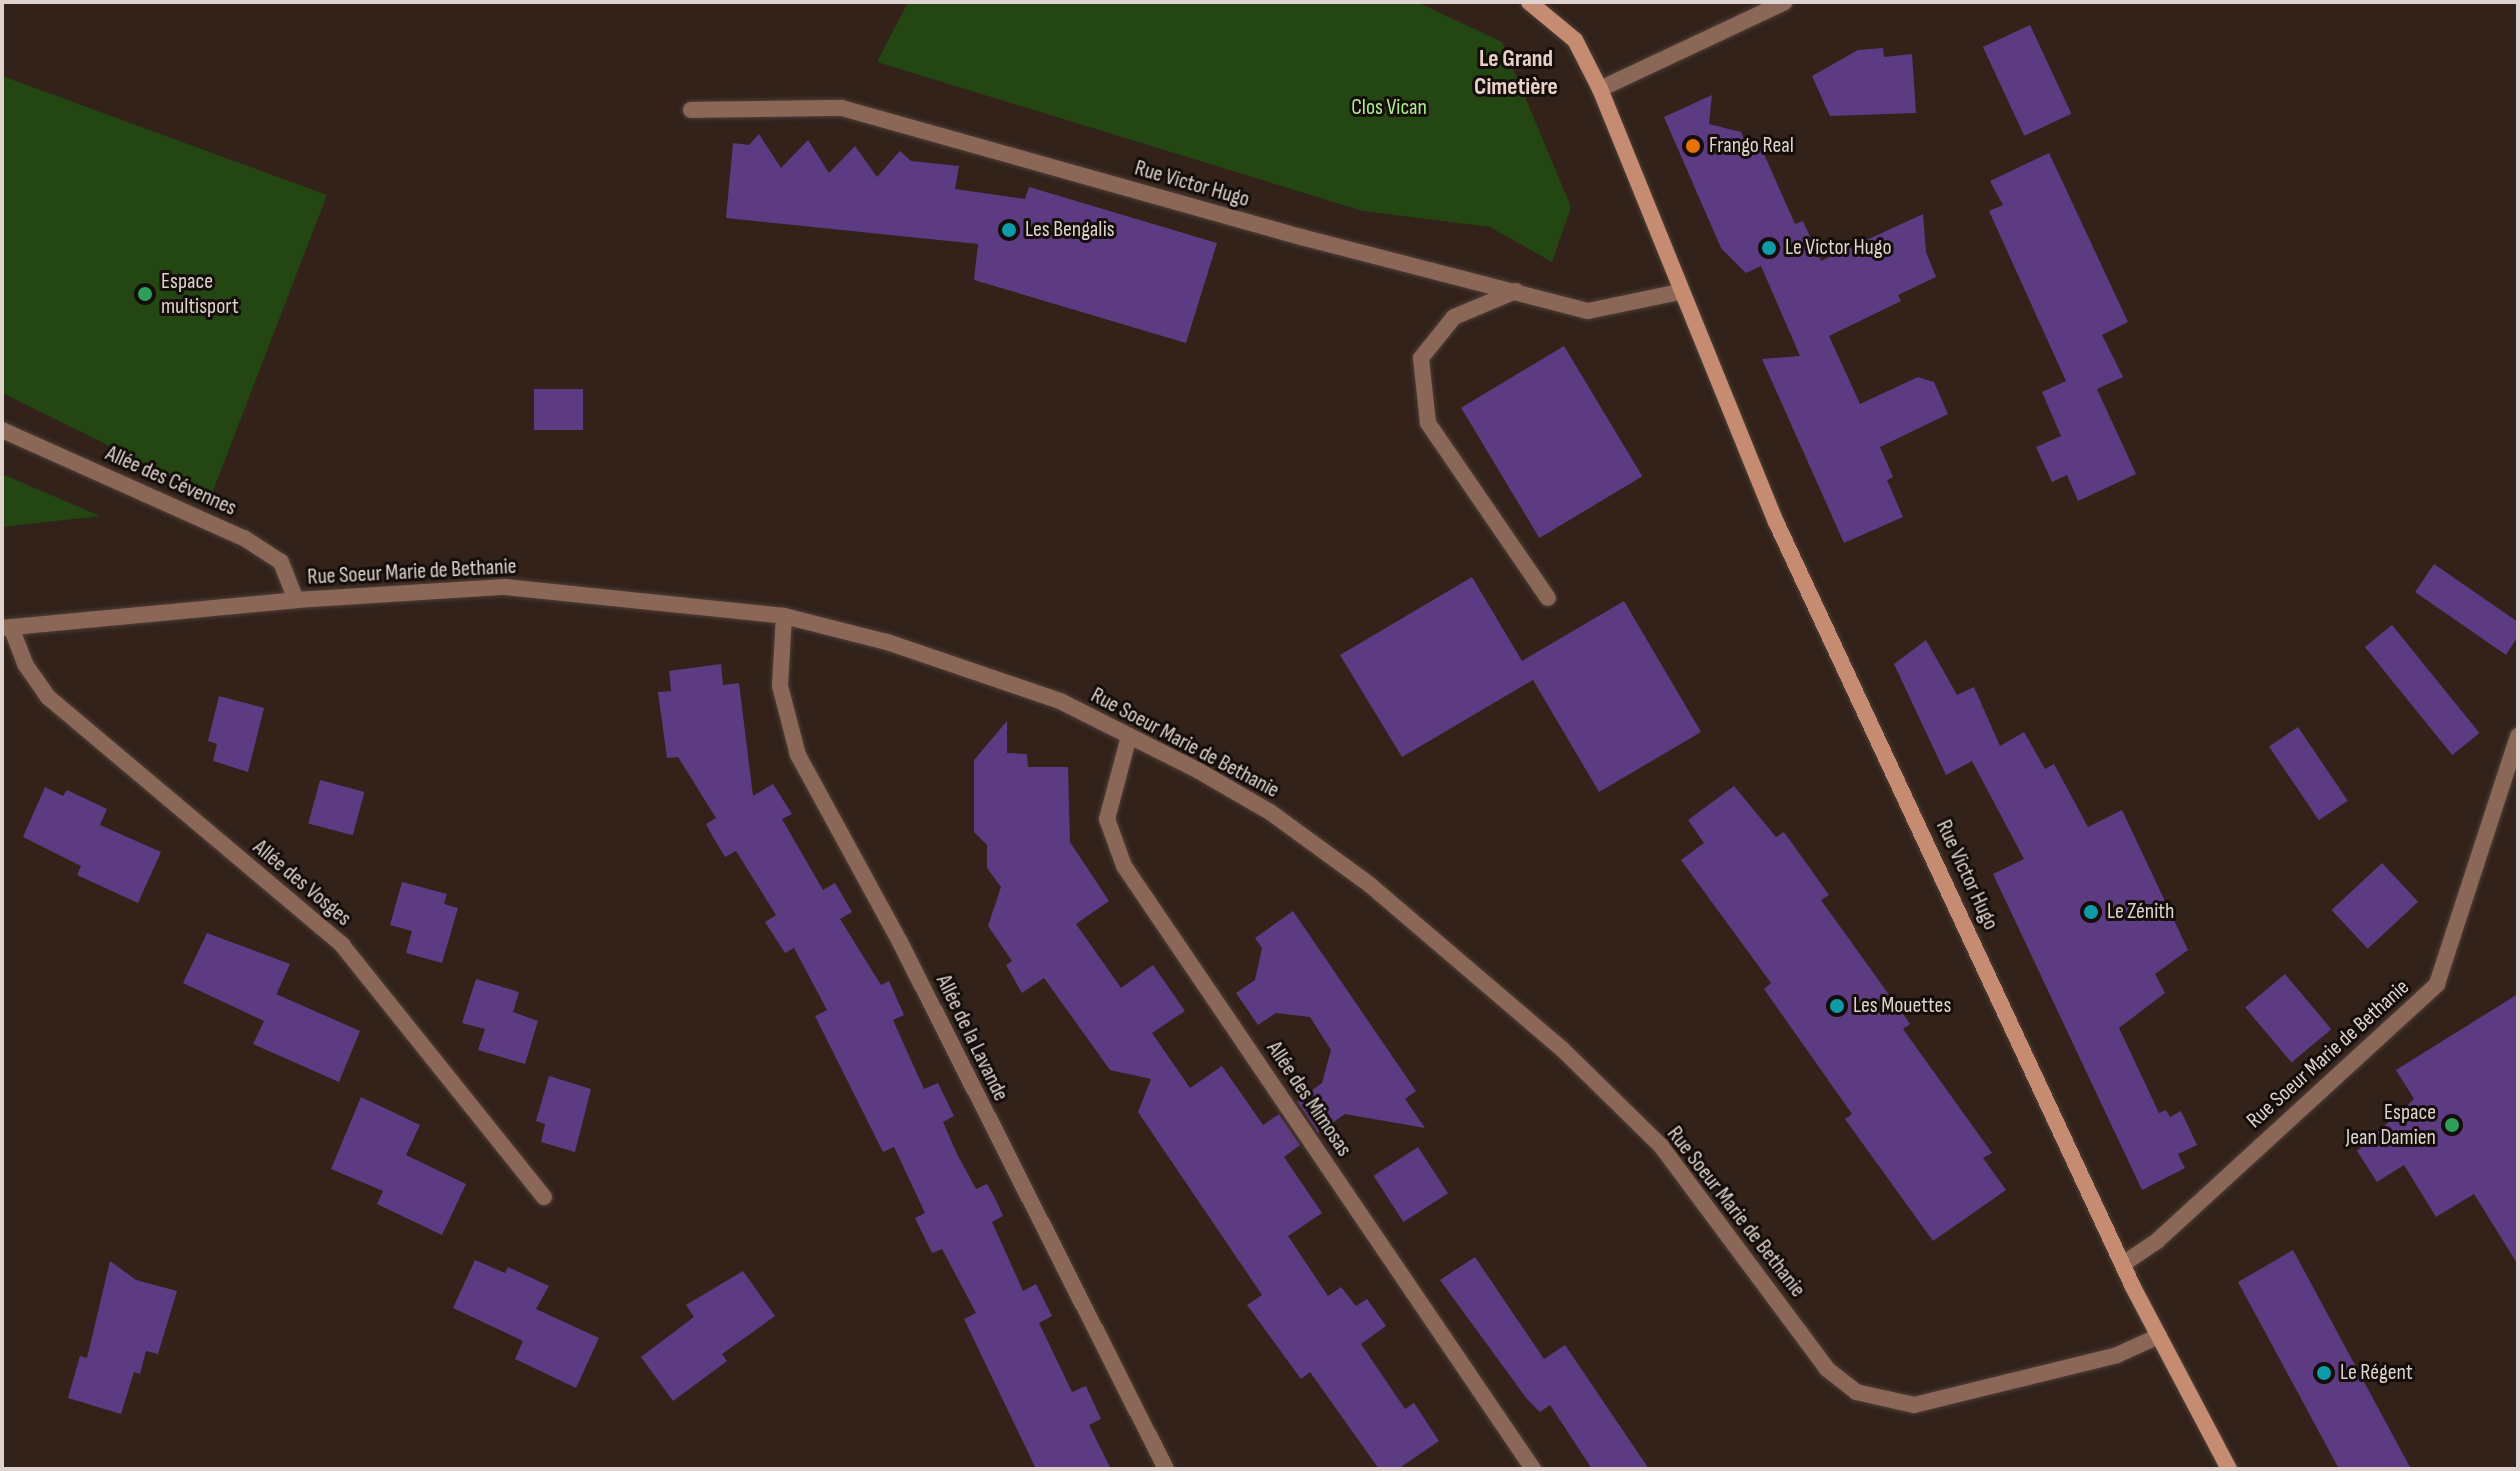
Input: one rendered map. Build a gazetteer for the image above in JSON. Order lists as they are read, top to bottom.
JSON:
{
  "streets": {
    "main road": ["Rue Victor Hugo"],
    "street": [
      "Allée des Cévennes",
      "Rue Soeur Marie de Bethanie",
      "Allée des Vosges",
      "Allée de la Lavande",
      "Allée des Mimosas"
    ]
  },
  "crossings": [
    ["Rue Victor Hugo", "Rue Soeur Marie de Bethanie"],
    ["Allée des Cévennes", "Rue Soeur Marie de Bethanie"],
    ["Rue Soeur Marie de Bethanie", "Allée des Vosges"],
    ["Rue Soeur Marie de Bethanie", "Allée de la Lavande"],
    ["Rue Soeur Marie de Bethanie", "Allée des Mimosas"]
  ],
  "districts": ["Le Grand Cimetière"],
  "parks": ["Clos Vican"],
  "places": [
    "Frango Real",
    "Les Bengalis",
    "Le Victor Hugo",
    "Espace multisport",
    "Le Zénith",
    "Les Mouettes",
    "Espace Jean Damien",
    "Le Régent"
  ]
}
